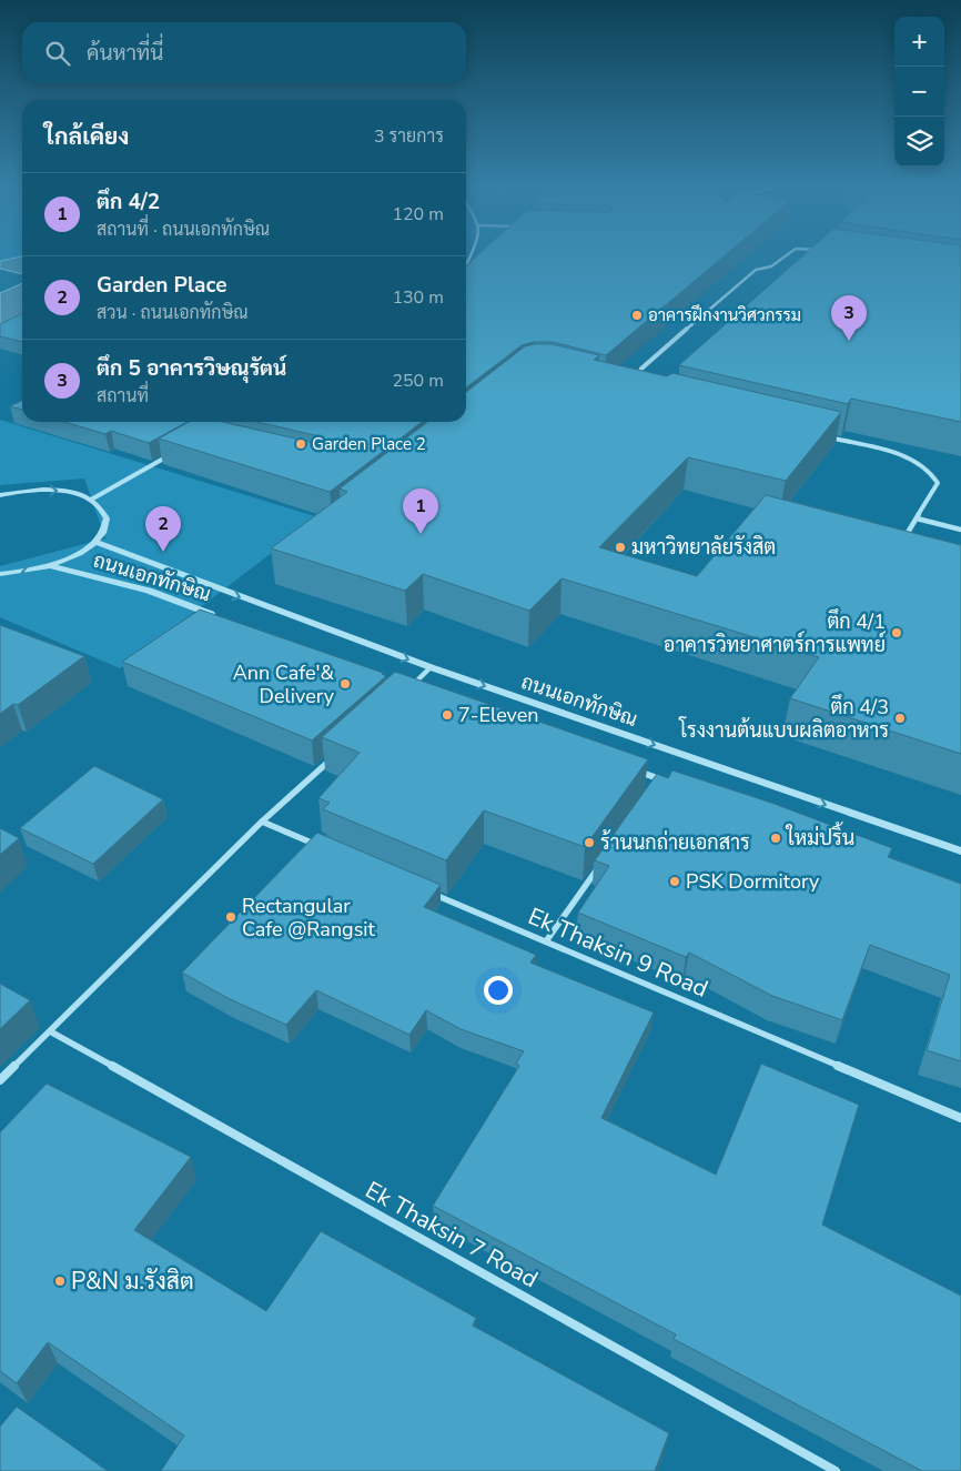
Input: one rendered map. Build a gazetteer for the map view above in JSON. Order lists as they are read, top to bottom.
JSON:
{
  "streets": {
    "street": ["ถนนเอกทักษิณ", "Ek Thaksin 9 Road", "Ek Thaksin 7 Road"]
  },
  "one_way": ["ถนนเอกทักษิณ"],
  "places": [
    "อาคารฝึกงานวิศวกรรม",
    "Garden Place 2",
    "มหาวิทยาลัยรังสิต",
    "ตึก 4/1 อาคารวิทยาศาตร์การแพทย์",
    "Ann Cafe'& Delivery",
    "7-Eleven",
    "ตึก 4/3 โรงงานต้นแบบผลิตอาหาร",
    "ใหม่ปริ้น",
    "ร้านนกถ่ายเอกสาร",
    "PSK Dormitory",
    "Rectangular Cafe @Rangsit",
    "P&N ม.รังสิต"
  ],
  "page": {
    "map_buttons": ["+", "−"],
    "search": "ค้นหาที่นี่",
    "heading": ["ใกล้เคียง", "3 รายการ"],
    "list": [
      {
        "mark": "1",
        "name": "ตึก 4/2",
        "note": "สถานที่ · ถนนเอกทักษิณ",
        "value": "120 m"
      },
      {
        "mark": "2",
        "name": "Garden Place",
        "note": "สวน · ถนนเอกทักษิณ",
        "value": "130 m"
      },
      {
        "mark": "3",
        "name": "ตึก 5 อาคารวิษณุรัตน์",
        "note": "สถานที่",
        "value": "250 m"
      }
    ],
    "pins": ["3", "1", "2"]
  }
}
